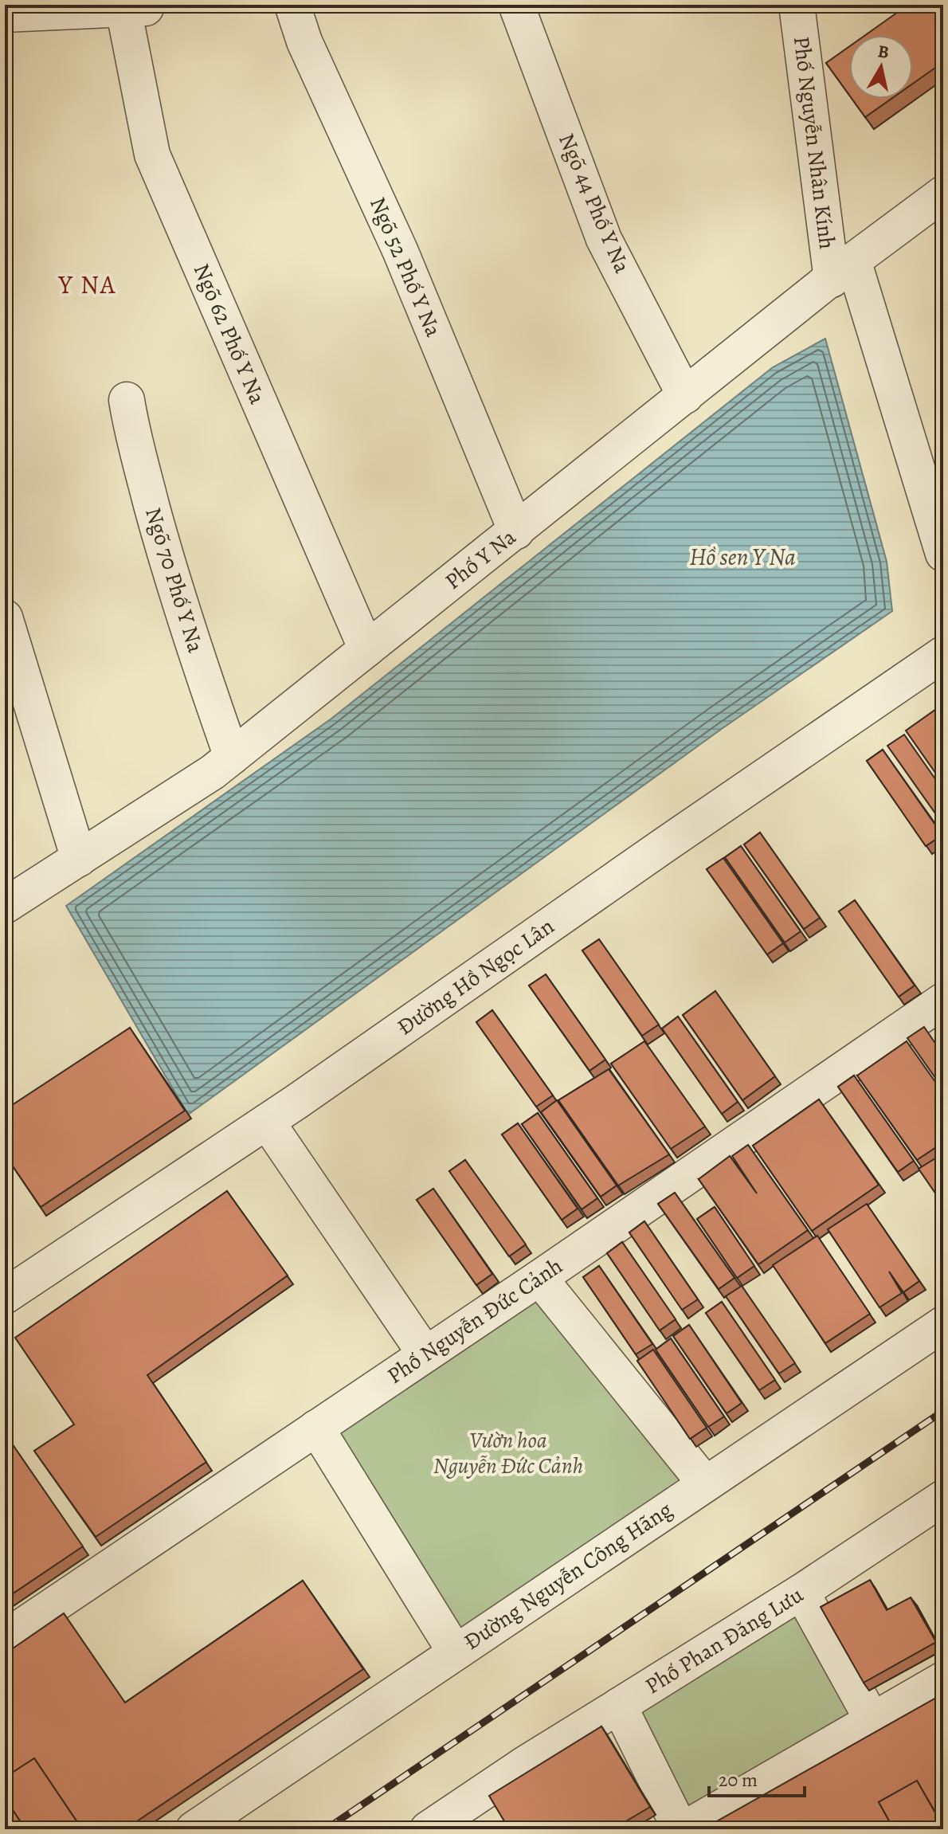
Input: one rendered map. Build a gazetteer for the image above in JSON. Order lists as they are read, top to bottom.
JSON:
{
  "streets": {
    "street": [
      "Phố Nguyễn Nhân Kính",
      "Ngõ 44 Phố Y Na",
      "Ngõ 52 Phố Y Na",
      "Ngõ 62 Phố Y Na",
      "Phố Y Na",
      "Ngõ 70 Phố Y Na",
      "Đường Hồ Ngọc Lân",
      "Phố Nguyễn Đức Cảnh",
      "Đường Nguyễn Công Hãng",
      "Phố Phan Đăng Lưu"
    ]
  },
  "crossings": [
    ["Phố Nguyễn Nhân Kính", "Phố Y Na"],
    ["Ngõ 44 Phố Y Na", "Phố Y Na"],
    ["Ngõ 52 Phố Y Na", "Phố Y Na"],
    ["Ngõ 62 Phố Y Na", "Phố Y Na"],
    ["Phố Y Na", "Ngõ 70 Phố Y Na"]
  ],
  "districts": ["Y NA"],
  "water": ["Hồ sen Y Na"],
  "parks": ["Vườn hoa Nguyễn Đức Cảnh"],
  "scale_bar": "20 m",
  "north": "top"
}
